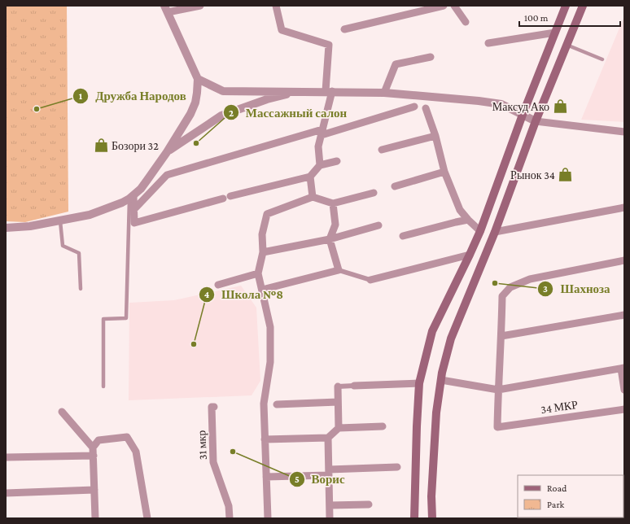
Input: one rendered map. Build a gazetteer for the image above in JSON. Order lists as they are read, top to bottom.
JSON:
{
  "streets": {
    "street": ["34 МКР", "31 мкр"]
  },
  "places": {
    "shop": ["Максуд Ако", "Бозори 32", "Рынок 34"],
    "other": [
      "Дружба Народов",
      "Массажный салон",
      "Шахноза",
      "Школа №8",
      "Ворис"
    ]
  },
  "legend": ["Road", "Park"],
  "scale_bar": "100 m"
}
